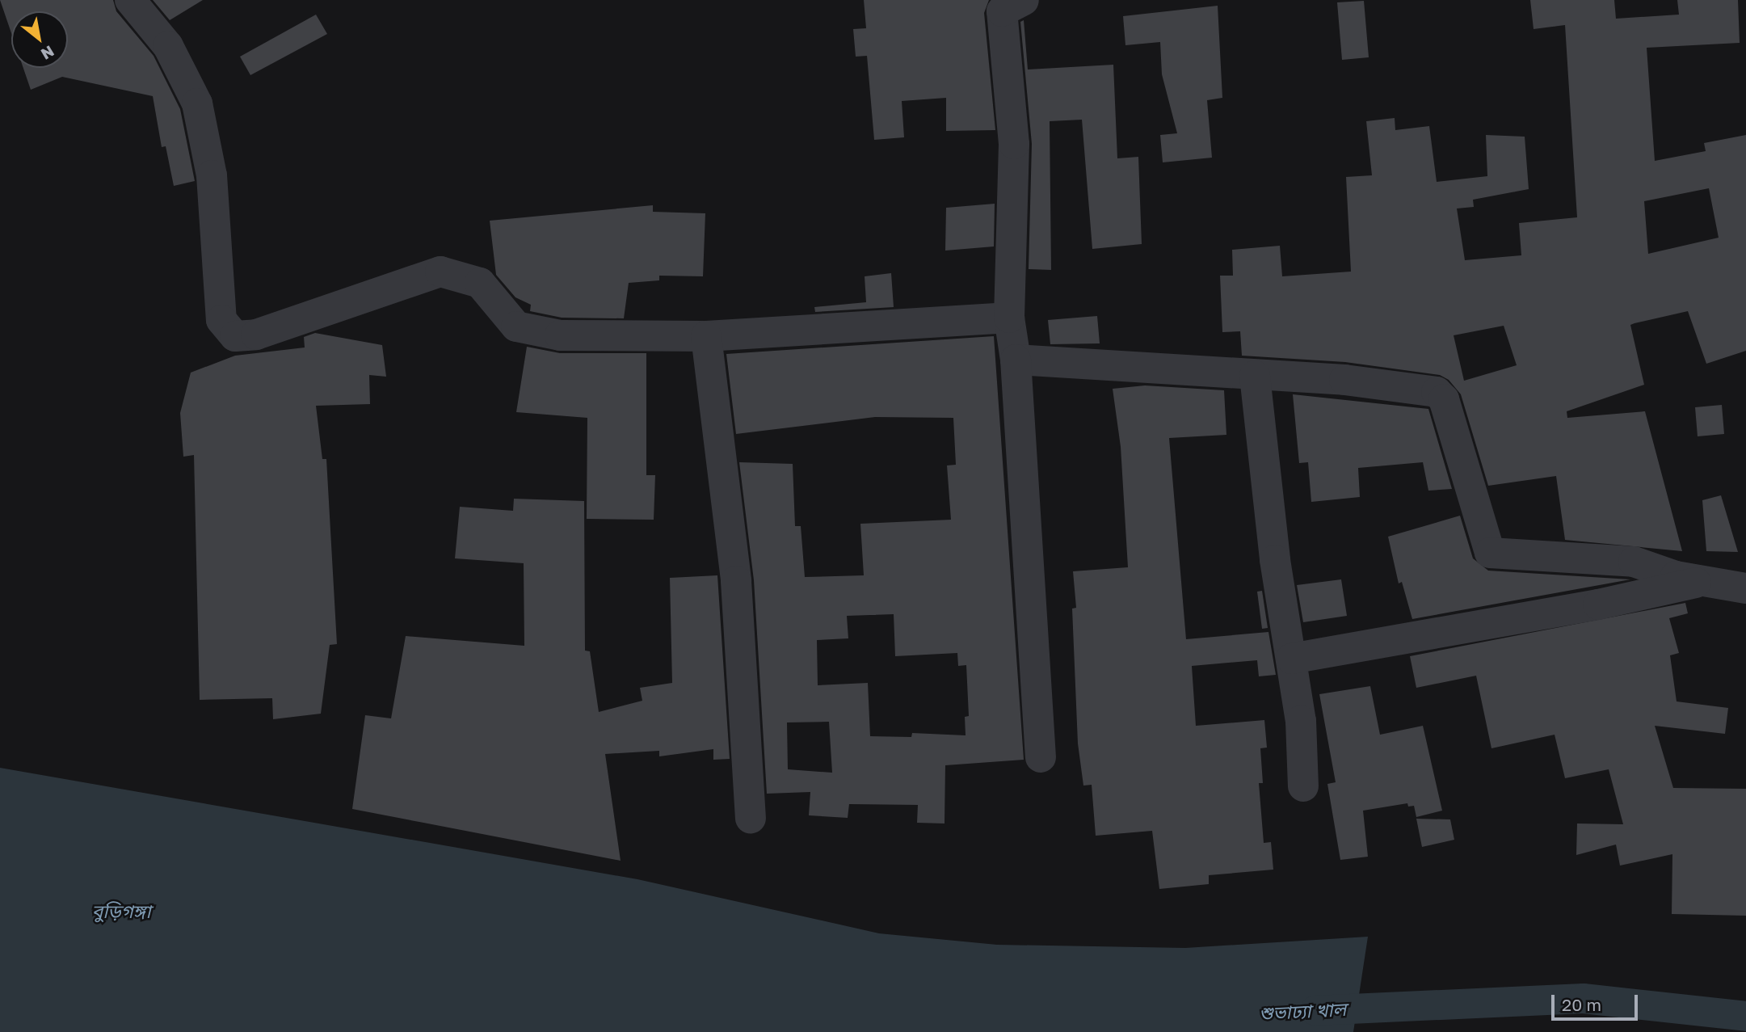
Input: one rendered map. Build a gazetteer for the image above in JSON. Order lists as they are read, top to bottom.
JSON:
{
  "water": ["বুড়িগঙ্গা", "শুভাঢ্যা খাল"],
  "scale_bar": "20 m",
  "north": "bottom right"
}
